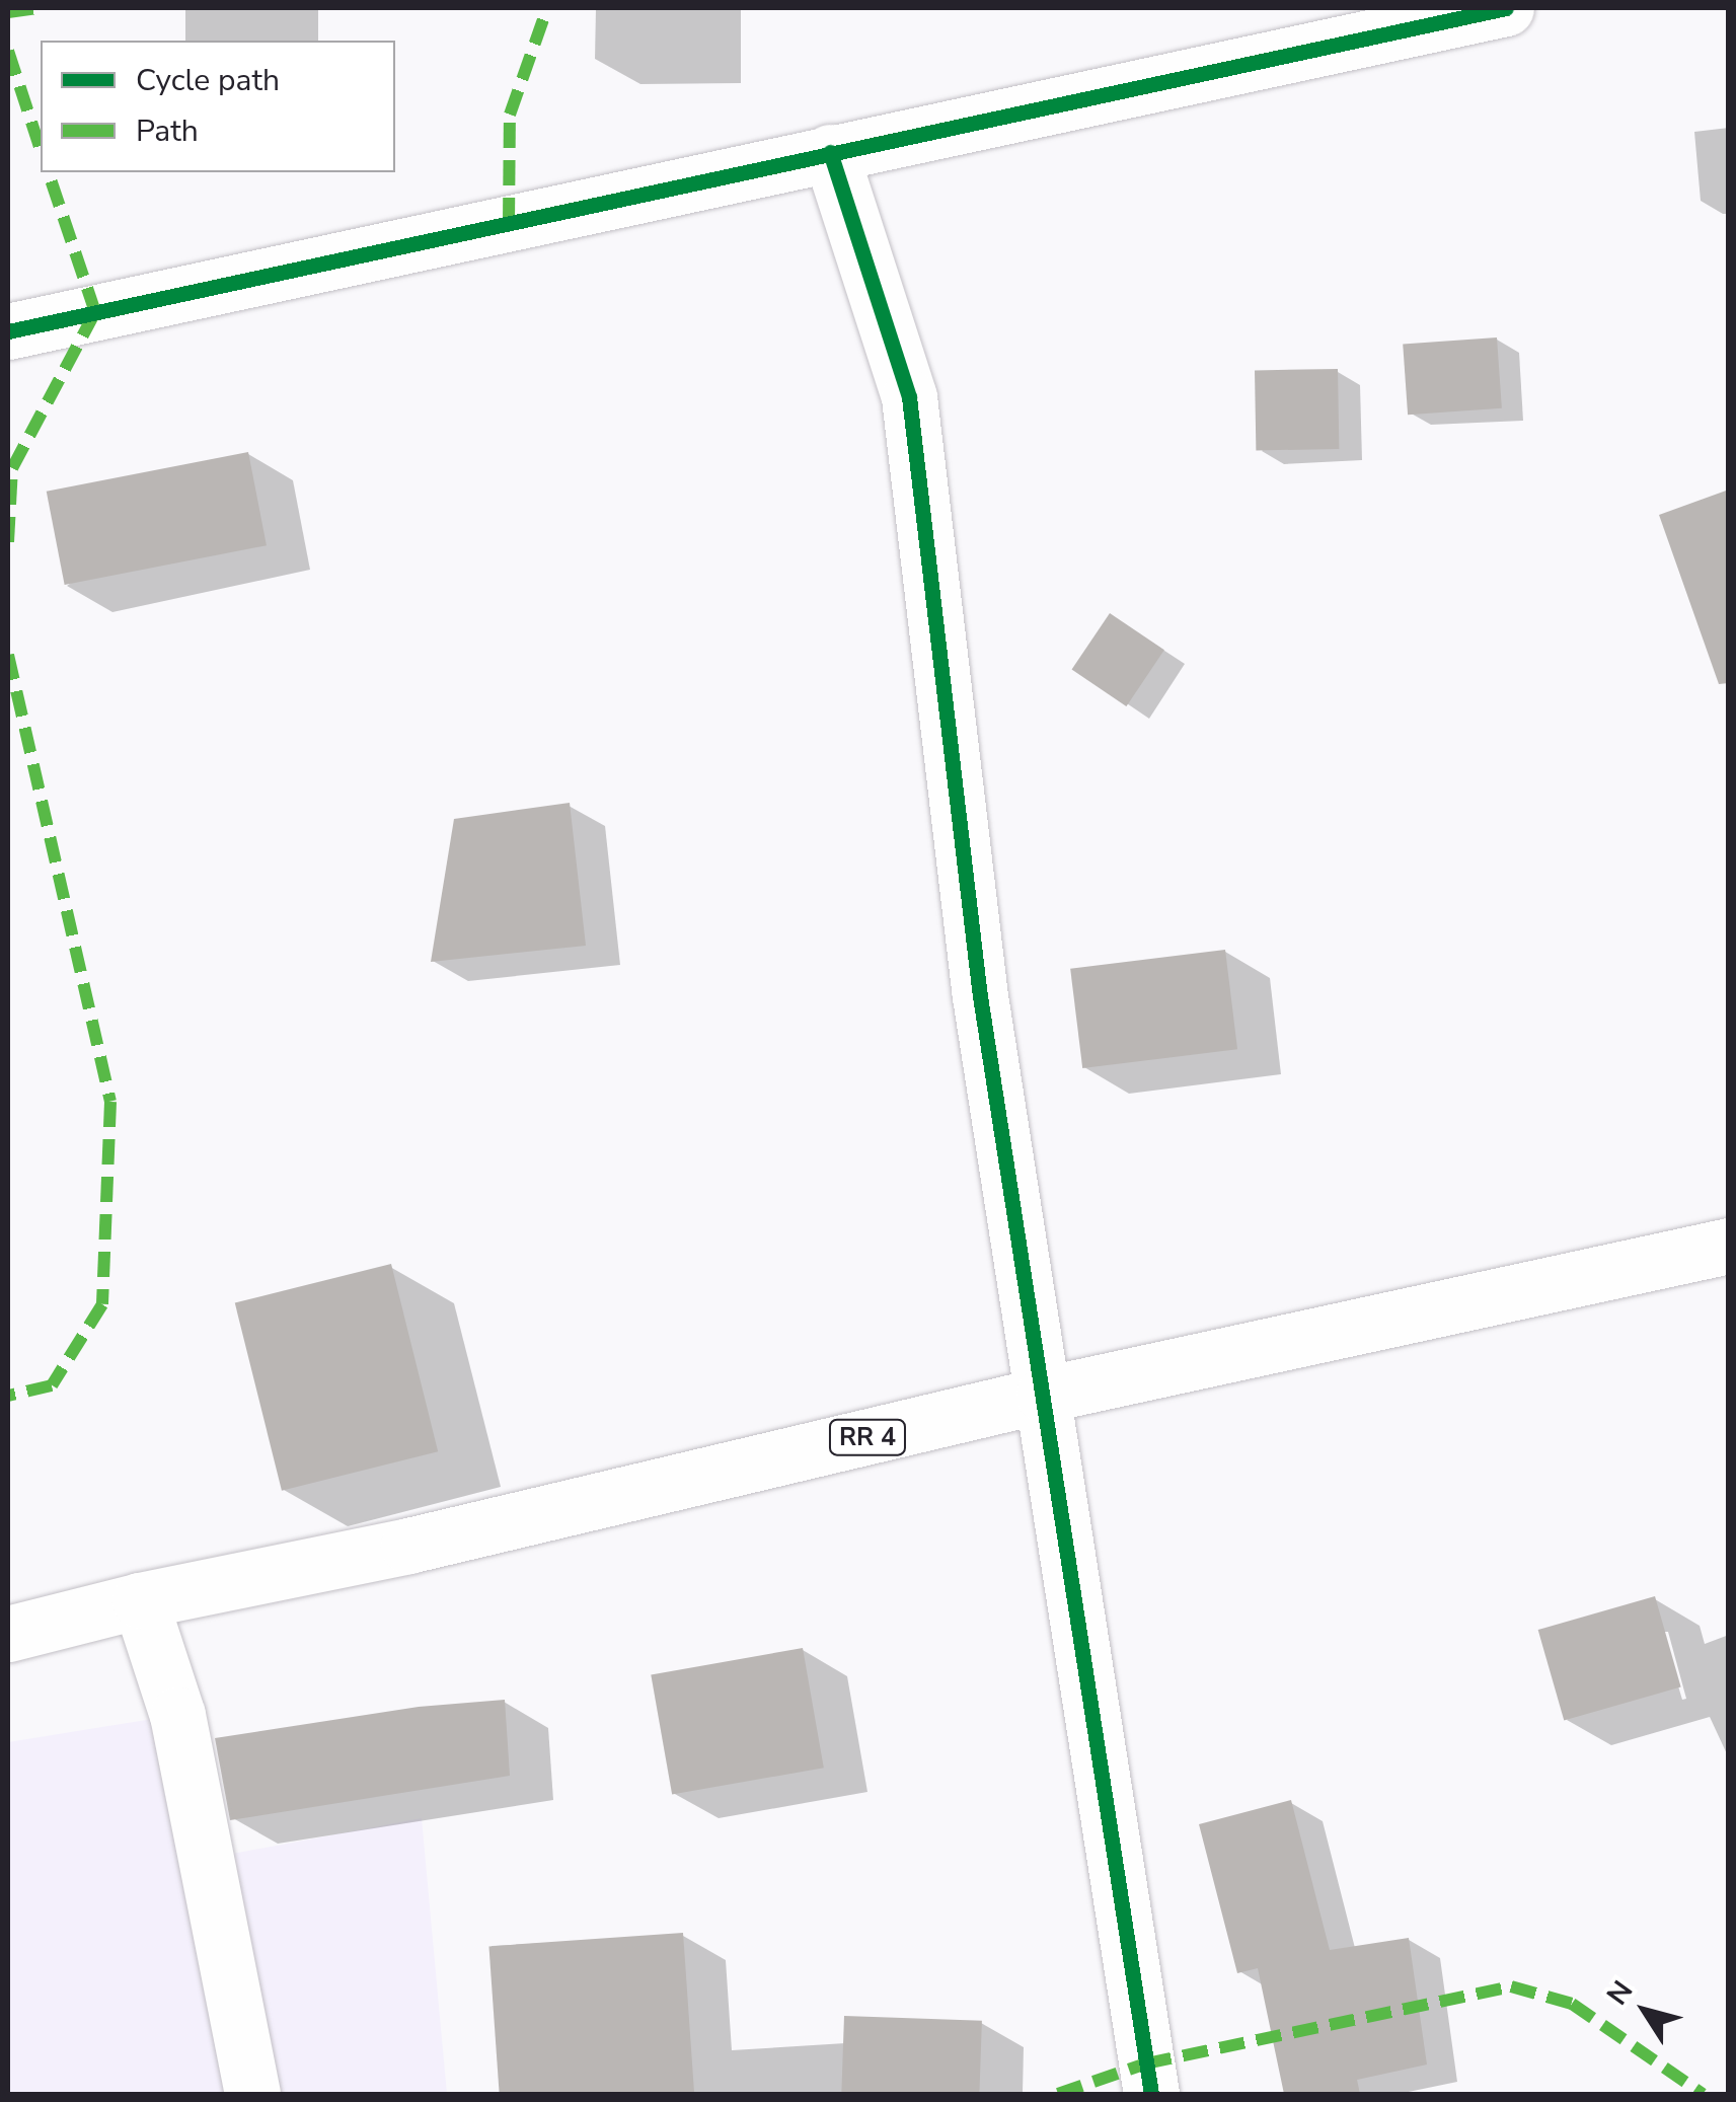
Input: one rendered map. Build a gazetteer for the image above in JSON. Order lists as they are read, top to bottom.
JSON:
{
  "streets": {
    "street": ["RR 4"]
  },
  "legend": ["Cycle path", "Path"],
  "north": "top left"
}
